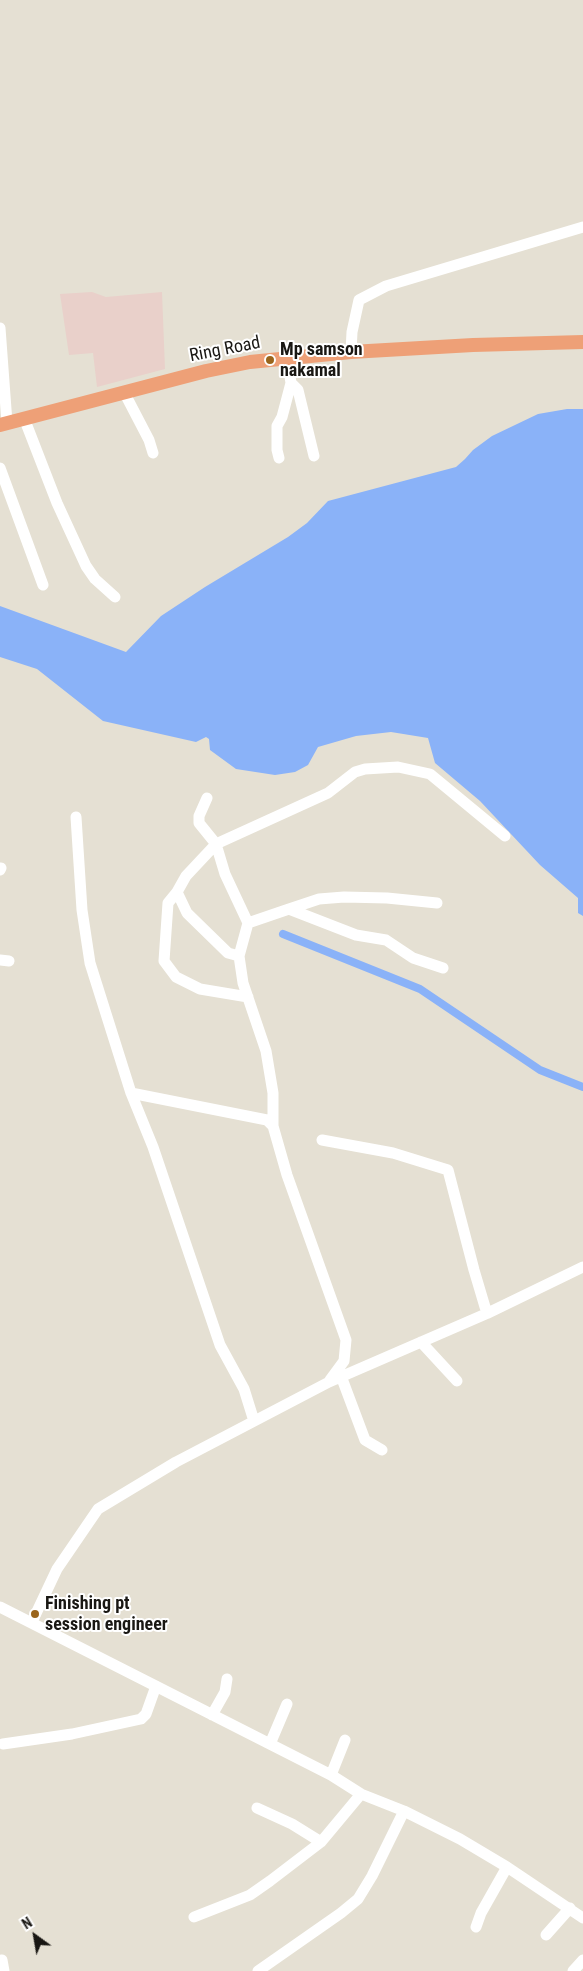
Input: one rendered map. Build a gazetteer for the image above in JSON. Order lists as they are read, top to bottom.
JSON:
{
  "streets": {
    "main road": ["Ring Road"]
  },
  "places": ["Mp samson nakamal", "Finishing pt session engineer"],
  "north": "top left"
}
